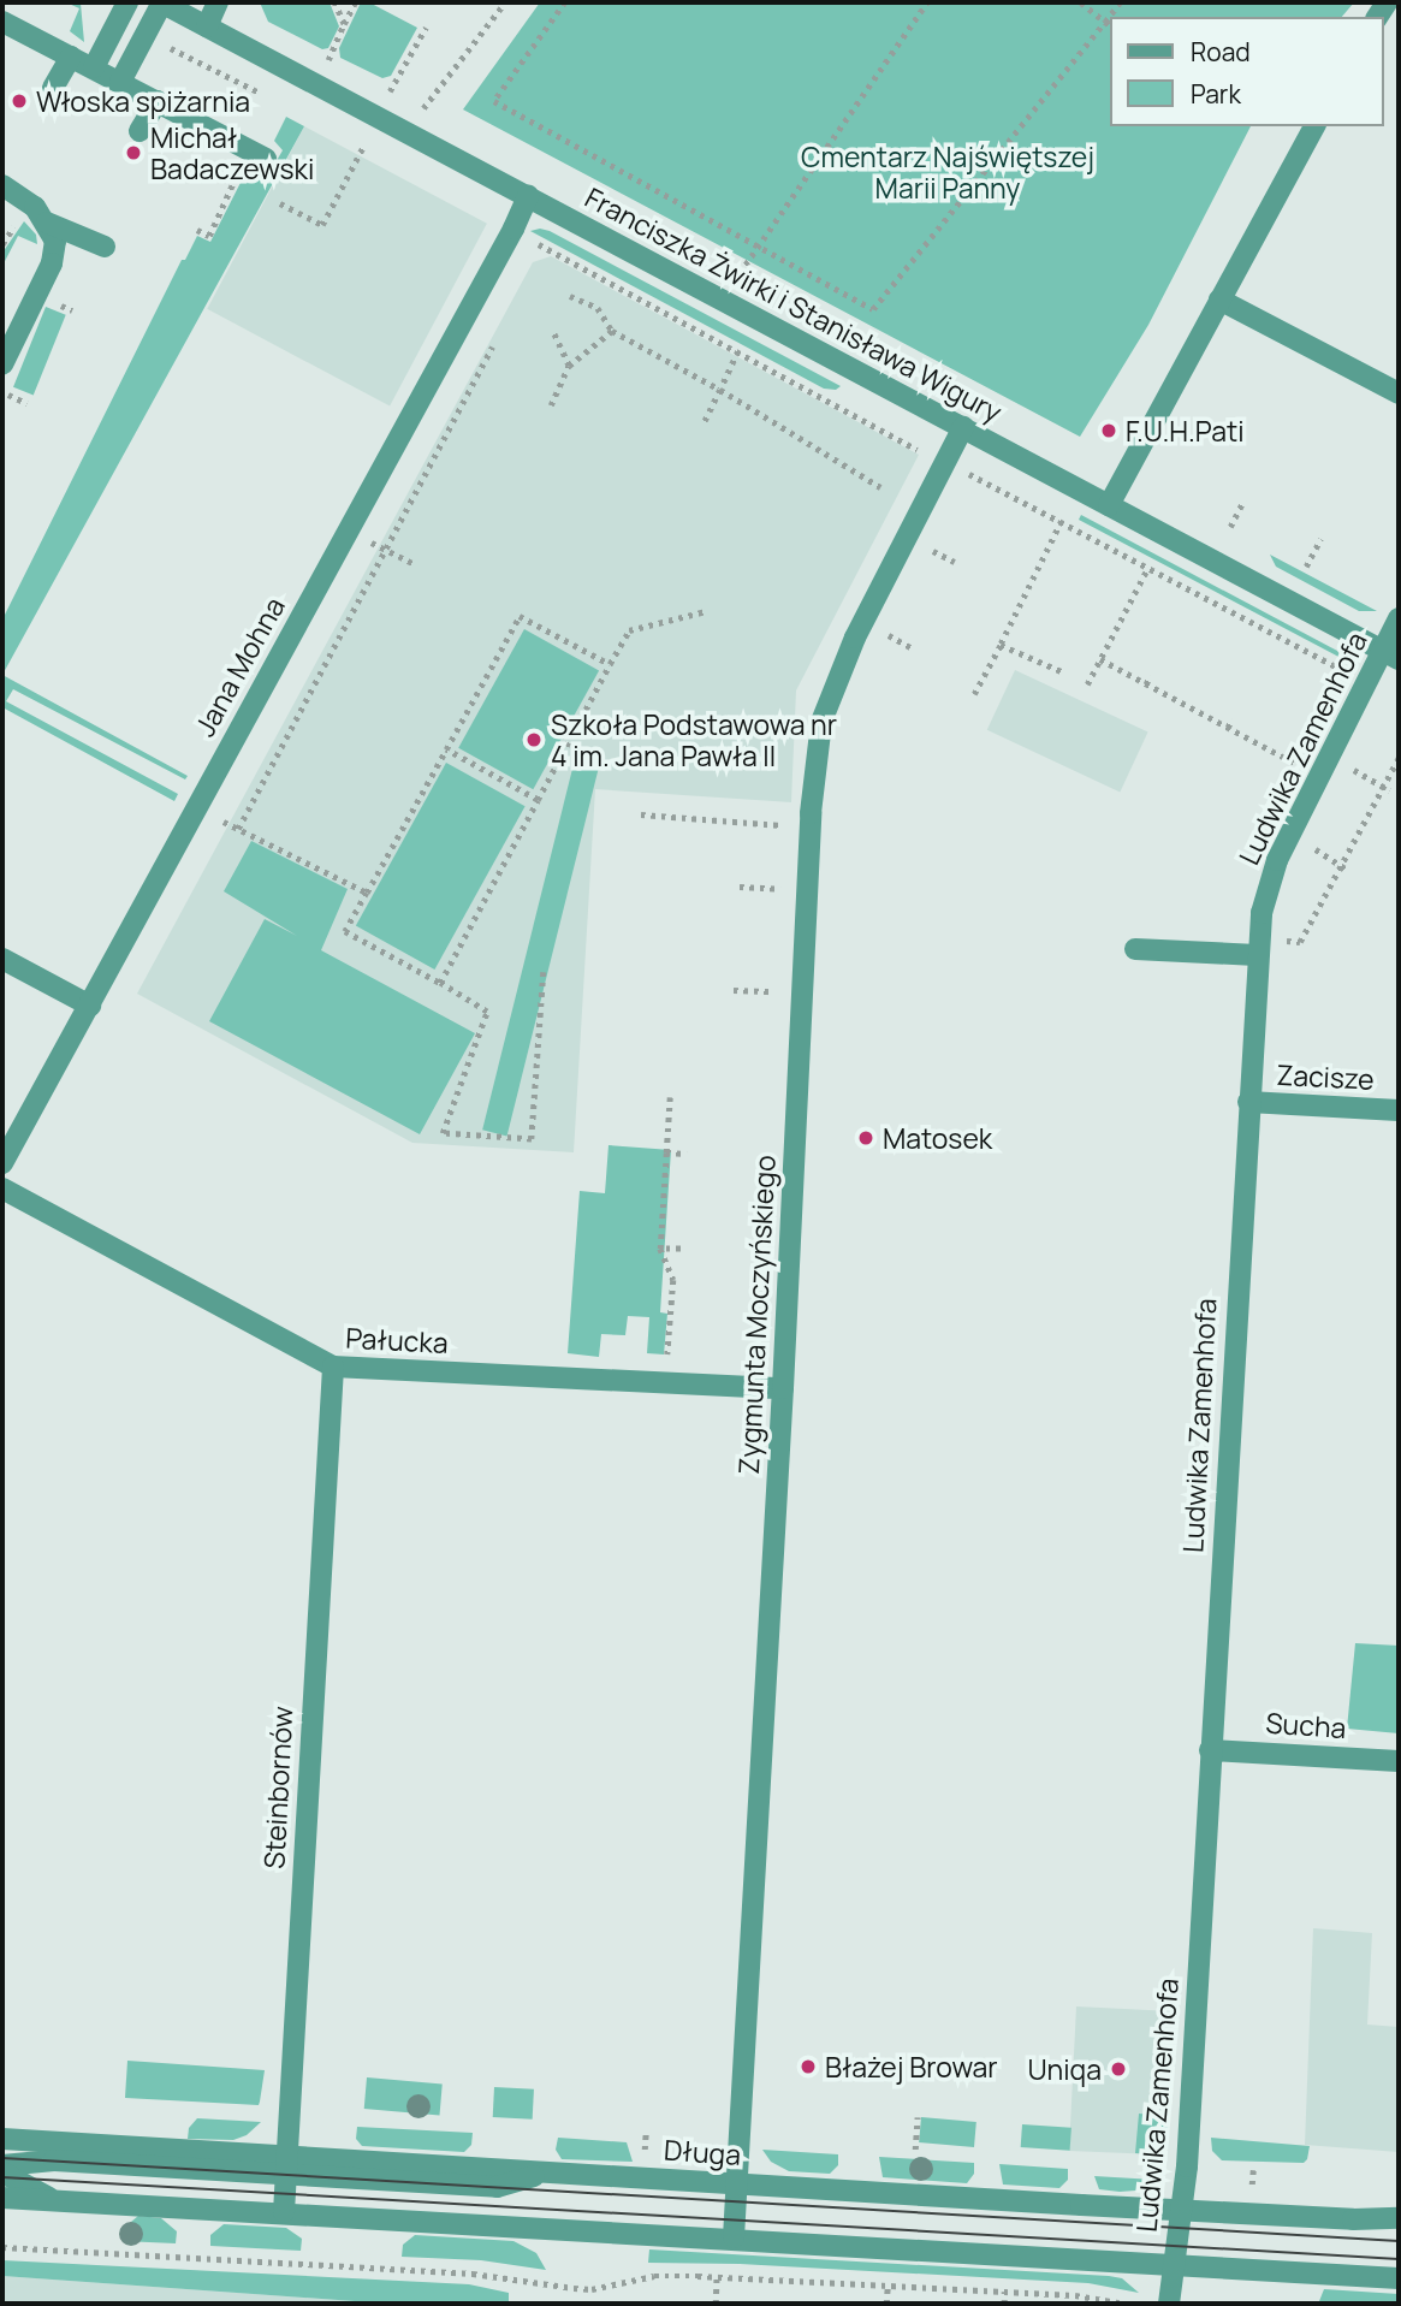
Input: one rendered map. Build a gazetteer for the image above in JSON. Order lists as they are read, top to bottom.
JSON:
{
  "streets": {
    "street": [
      "Franciszka Żwirki i Stanisława Wigury",
      "Jana Mohna",
      "Ludwika Zamenhofa",
      "Zacisze",
      "Zygmunta Moczyńskiego",
      "Pałucka",
      "Sucha",
      "Steinbornów",
      "Długa"
    ]
  },
  "crossings": [
    ["Franciszka Żwirki i Stanisława Wigury", "Jana Mohna"],
    ["Franciszka Żwirki i Stanisława Wigury", "Ludwika Zamenhofa"],
    ["Franciszka Żwirki i Stanisława Wigury", "Zygmunta Moczyńskiego"],
    ["Ludwika Zamenhofa", "Zacisze"],
    ["Ludwika Zamenhofa", "Sucha"],
    ["Ludwika Zamenhofa", "Długa"],
    ["Zygmunta Moczyńskiego", "Pałucka"],
    ["Zygmunta Moczyńskiego", "Długa"],
    ["Pałucka", "Steinbornów"],
    ["Steinbornów", "Długa"]
  ],
  "parks": ["Cmentarz Najświętszej Marii Panny"],
  "places": [
    "Włoska spiżarnia",
    "Michał Badaczewski",
    "F.U.H.Pati",
    "Szkoła Podstawowa nr 4 im. Jana Pawła II",
    "Matosek",
    "Błażej Browar",
    "Uniqa"
  ],
  "legend": ["Road", "Park"]
}
